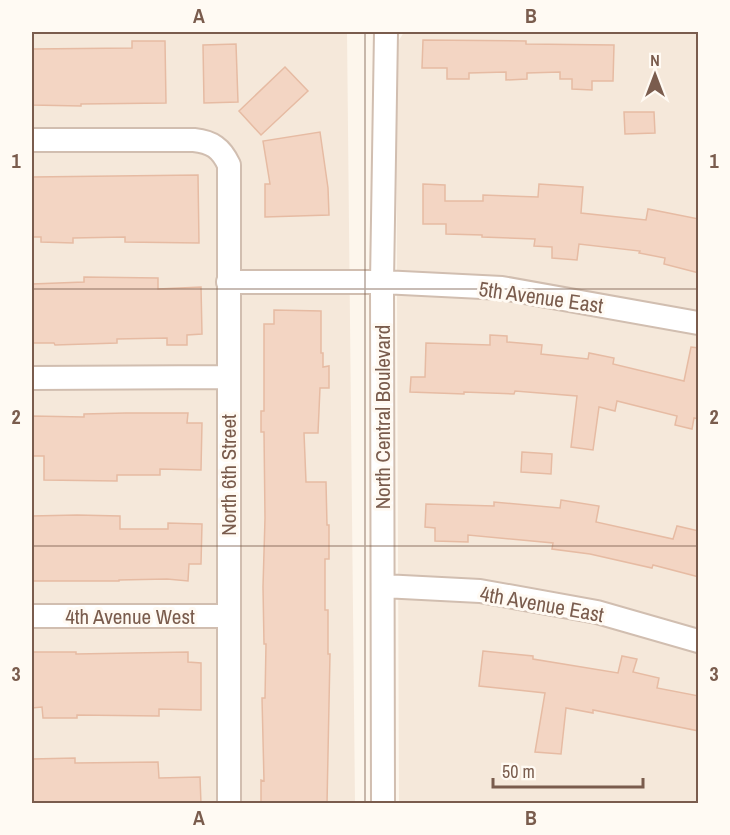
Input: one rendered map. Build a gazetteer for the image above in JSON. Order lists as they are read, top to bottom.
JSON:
{
  "streets": {
    "street": [
      "5th Avenue East",
      "North Central Boulevard",
      "North 6th Street",
      "4th Avenue East",
      "4th Avenue West"
    ]
  },
  "crossings": [
    ["5th Avenue East", "North Central Boulevard"],
    ["5th Avenue East", "North 6th Street"],
    ["North Central Boulevard", "4th Avenue East"],
    ["North 6th Street", "4th Avenue West"]
  ],
  "scale_bar": "50 m",
  "north": "top",
  "grid": {
    "columns": ["A", "B"],
    "rows": ["1", "2", "3"]
  }
}
